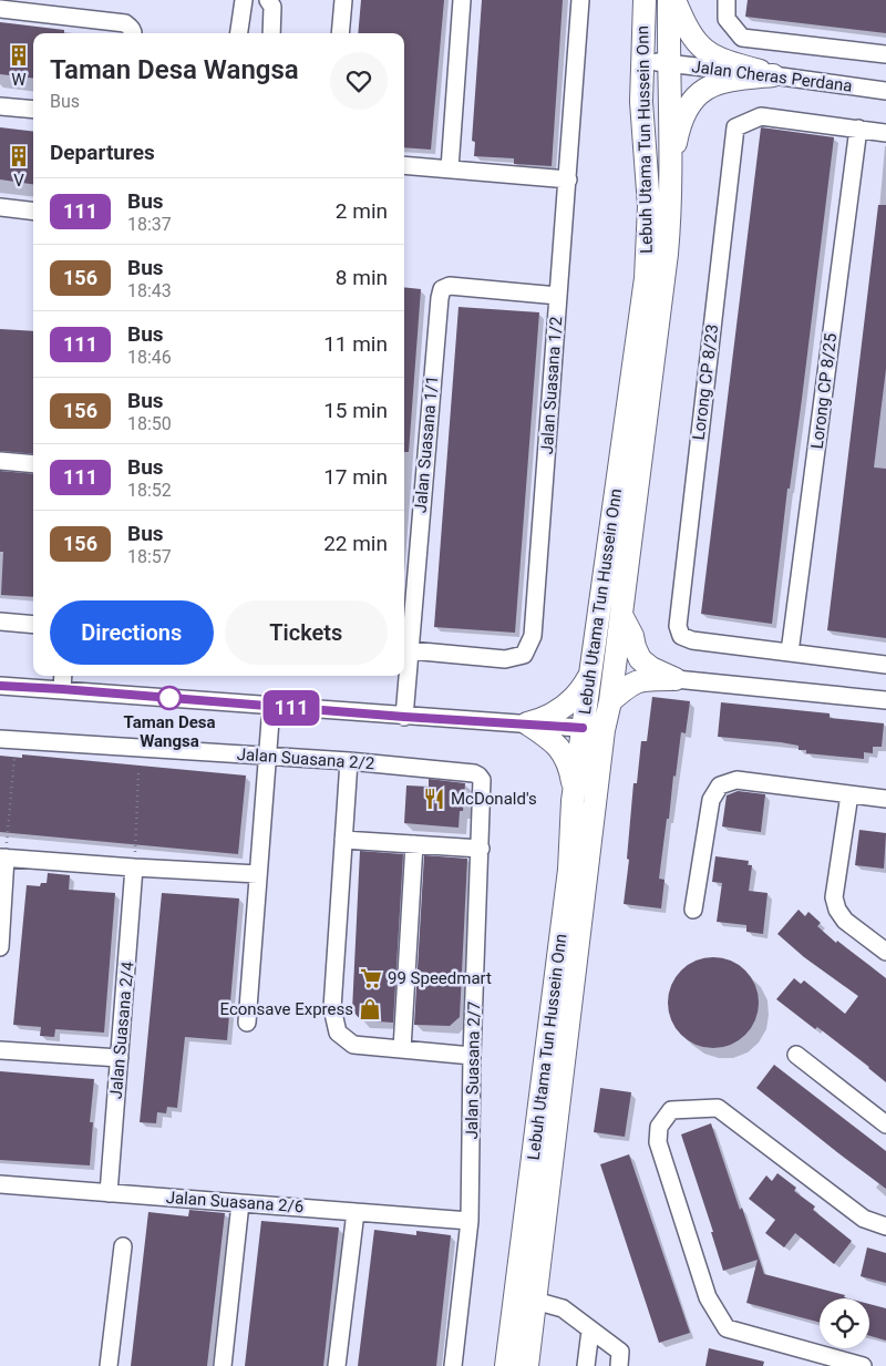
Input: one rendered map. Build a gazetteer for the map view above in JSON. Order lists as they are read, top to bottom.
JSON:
{
  "streets": {
    "main road": ["Lebuh Utama Tun Hussein Onn"],
    "street": [
      "Jalan Cheras Perdana",
      "Lorong CP 8/23",
      "Jalan Suasana 1/2",
      "Lorong CP 8/25",
      "Jalan Suasana 1/1",
      "Jalan Suasana 2/2",
      "Jalan Suasana 2/4",
      "Jalan Suasana 2/7",
      "Jalan Suasana 2/6"
    ]
  },
  "crossings": [
    ["Jalan Cheras Perdana", "Lebuh Utama Tun Hussein Onn"],
    ["Lorong CP 8/23", "Lorong CP 8/25"],
    ["Jalan Suasana 1/2", "Jalan Suasana 1/1"],
    ["Jalan Suasana 2/2", "Jalan Suasana 2/7"],
    ["Jalan Suasana 2/4", "Jalan Suasana 2/6"],
    ["Jalan Suasana 2/7", "Jalan Suasana 2/6"]
  ],
  "places": {
    "building": ["W", "V"],
    "other": ["Taman Desa Wangsa"],
    "restaurant": ["McDonald's"],
    "supermarket": ["99 Speedmart"],
    "shop": ["Econsave Express"]
  },
  "lines": ["bus line 111"],
  "page": {
    "on_map": "111",
    "heading": [
      ["Taman Desa Wangsa", "Bus"],
      "Departures"
    ],
    "list": [
      {
        "mark": "111",
        "name": "Bus",
        "note": "18:37",
        "value": "2 min"
      },
      {
        "mark": "156",
        "name": "Bus",
        "note": "18:43",
        "value": "8 min"
      },
      {
        "mark": "111",
        "name": "Bus",
        "note": "18:46",
        "value": "11 min"
      },
      {
        "mark": "156",
        "name": "Bus",
        "note": "18:50",
        "value": "15 min"
      },
      {
        "mark": "111",
        "name": "Bus",
        "note": "18:52",
        "value": "17 min"
      },
      {
        "mark": "156",
        "name": "Bus",
        "note": "18:57",
        "value": "22 min"
      }
    ],
    "buttons": ["Directions", "Tickets"]
  }
}
